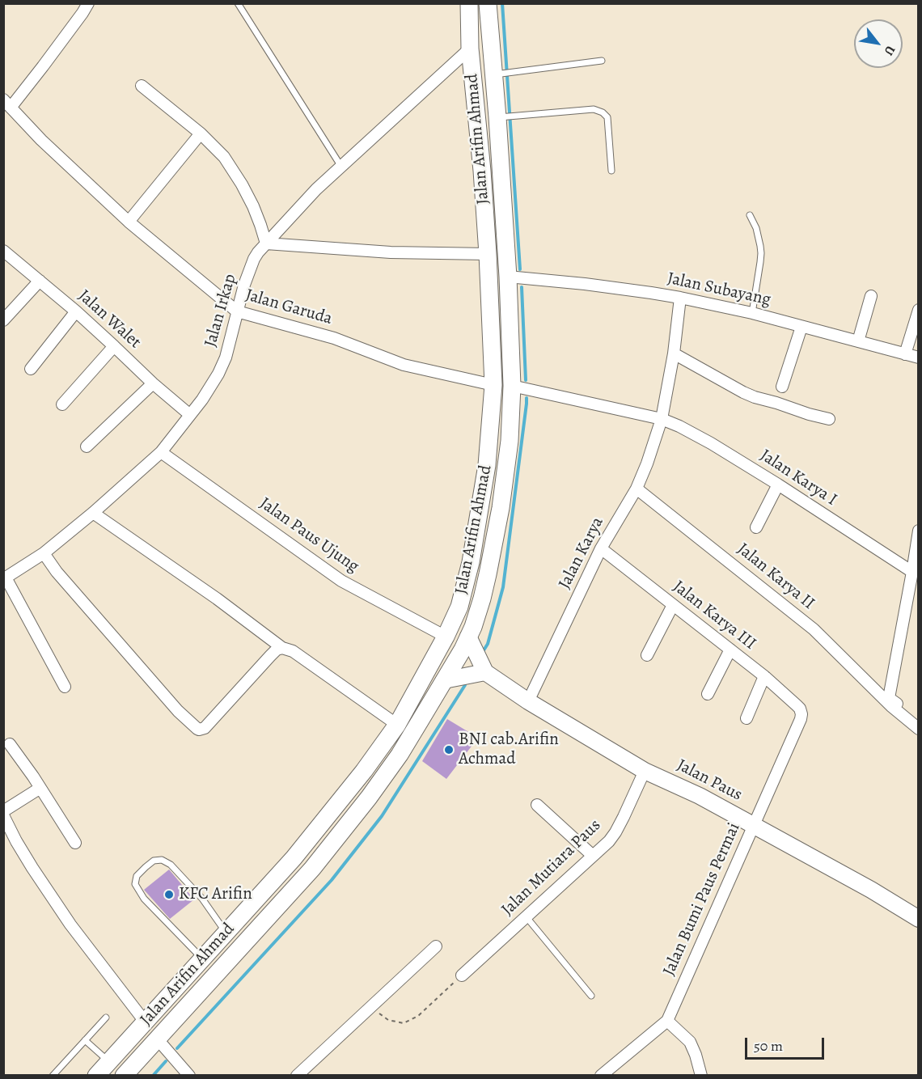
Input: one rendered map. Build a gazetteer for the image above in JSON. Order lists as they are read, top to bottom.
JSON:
{
  "streets": {
    "main road": ["Jalan Arifin Ahmad", "Jalan Paus"],
    "street": [
      "Jalan Subayang",
      "Jalan Garuda",
      "Jalan Irkap",
      "Jalan Walet",
      "Jalan Karya I",
      "Jalan Paus Ujung",
      "Jalan Karya",
      "Jalan Karya II",
      "Jalan Karya III",
      "Jalan Mutiara Paus",
      "Jalan Bumi Paus Permai"
    ]
  },
  "crossings": [
    ["Jalan Arifin Ahmad", "Jalan Subayang"],
    ["Jalan Arifin Ahmad", "Jalan Garuda"],
    ["Jalan Arifin Ahmad", "Jalan Irkap"],
    ["Jalan Arifin Ahmad", "Jalan Paus Ujung"],
    ["Jalan Subayang", "Jalan Karya"],
    ["Jalan Garuda", "Jalan Irkap"],
    ["Jalan Irkap", "Jalan Walet"],
    ["Jalan Irkap", "Jalan Paus Ujung"],
    ["Jalan Karya I", "Jalan Karya"],
    ["Jalan Karya", "Jalan Karya II"],
    ["Jalan Karya", "Jalan Karya III"],
    ["Jalan Karya", "Jalan Paus"],
    ["Jalan Karya III", "Jalan Bumi Paus Permai"],
    ["Jalan Paus", "Jalan Mutiara Paus"],
    ["Jalan Paus", "Jalan Bumi Paus Permai"]
  ],
  "places": ["BNI cab.Arifin Achmad", "KFC Arifin"],
  "scale_bar": "50 m",
  "north": "bottom right"
}
